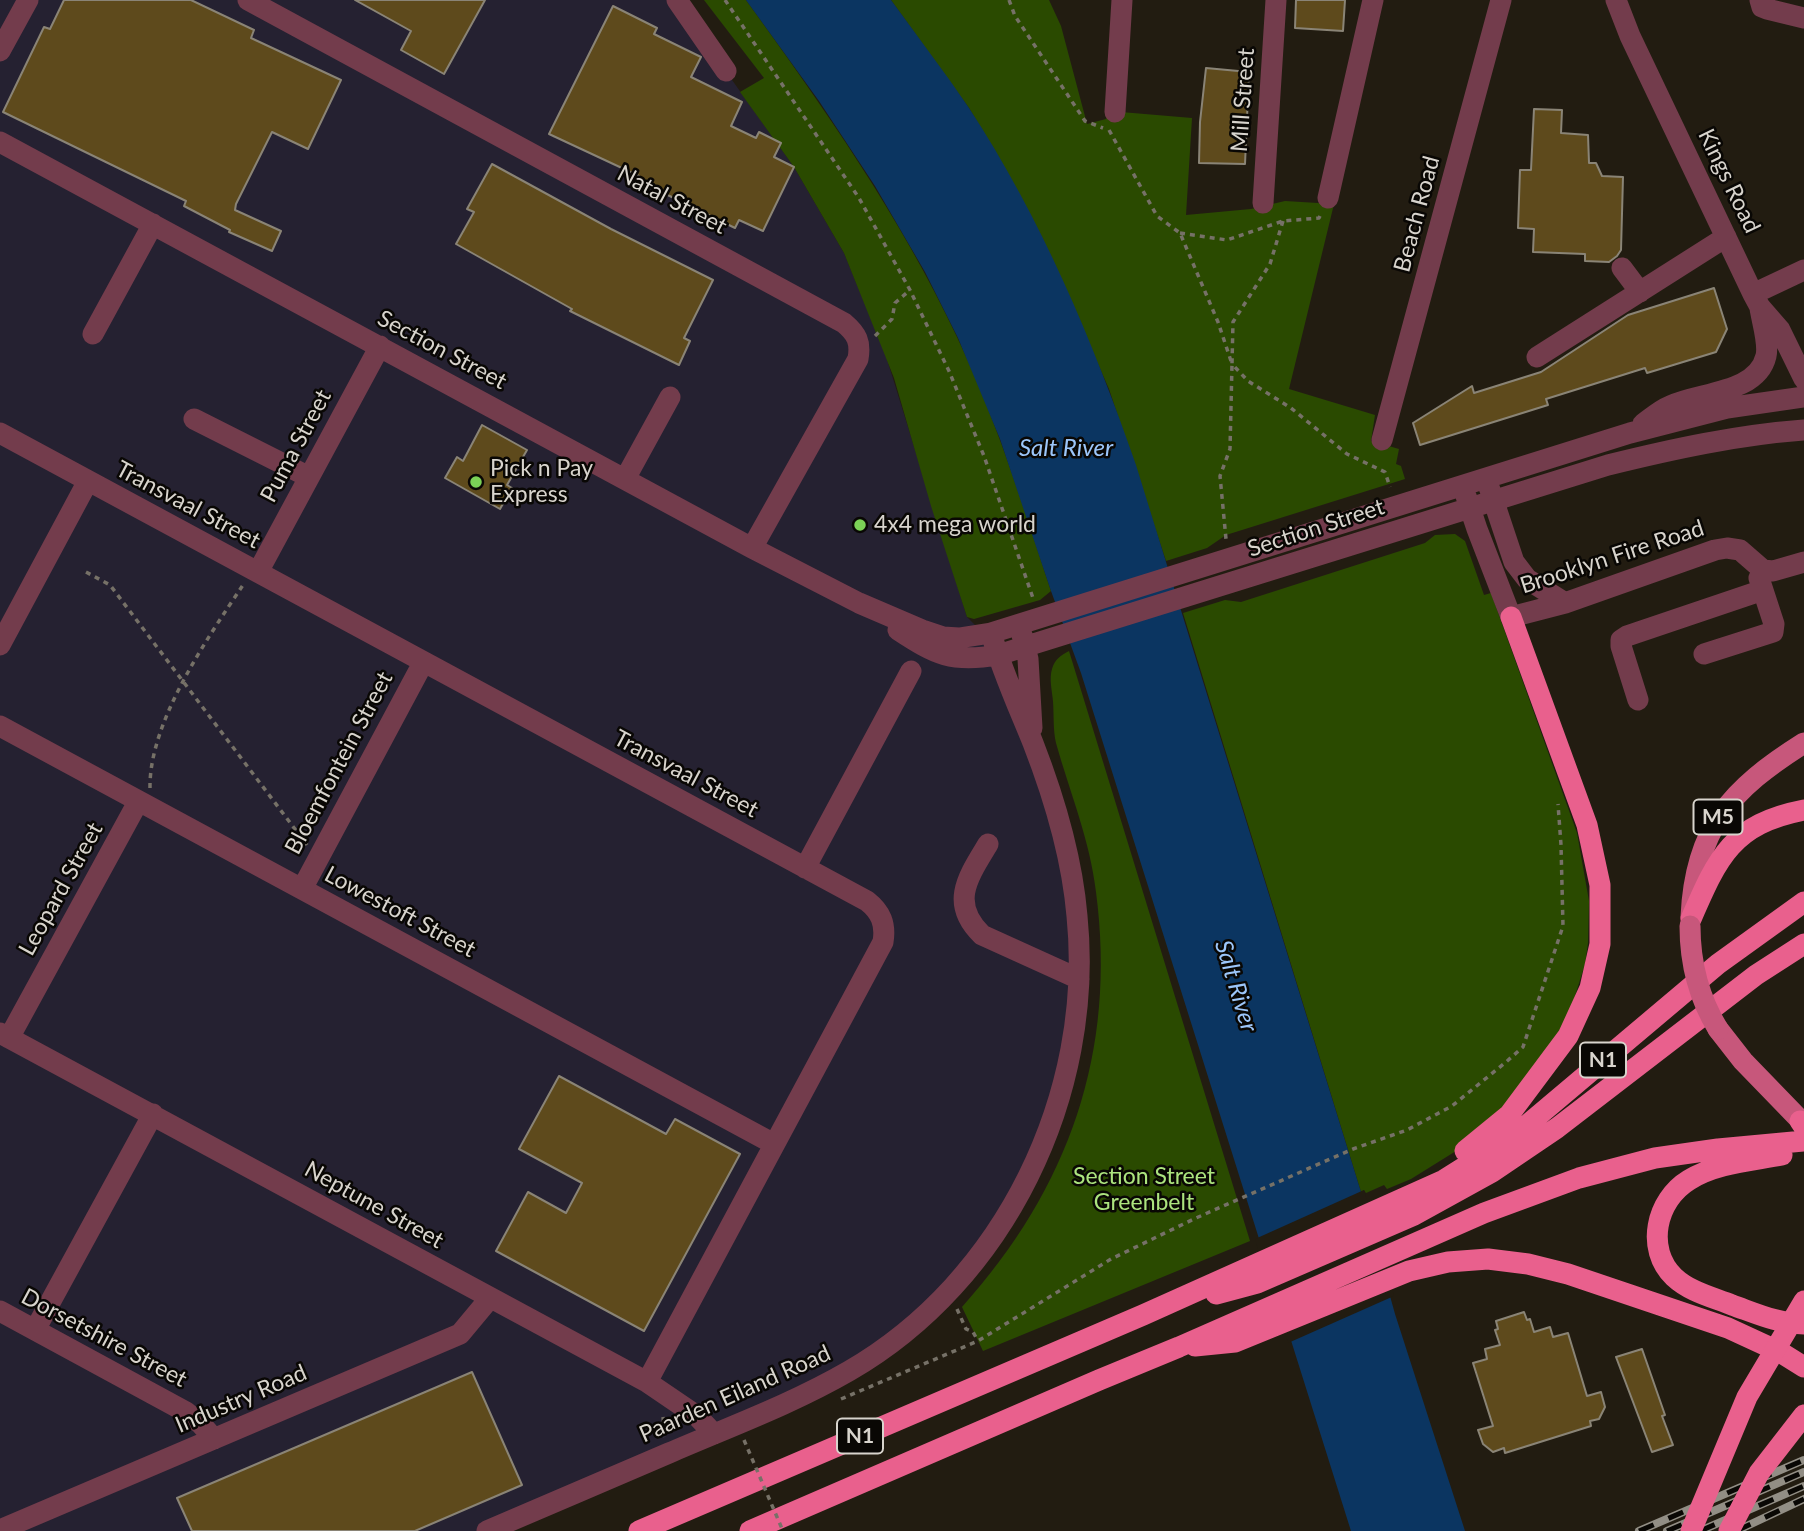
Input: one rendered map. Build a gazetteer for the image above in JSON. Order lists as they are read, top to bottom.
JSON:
{
  "streets": {
    "highway": ["N1"],
    "main road": ["M5"],
    "street": [
      "Mill Street",
      "Kings Road",
      "Natal Street",
      "Beach Road",
      "Section Street",
      "Puma Street",
      "Transvaal Street",
      "Brooklyn Fire Road",
      "Bloemfontein Street",
      "Leopard Street",
      "Lowestoft Street",
      "Neptune Street",
      "Dorsetshire Street",
      "Paarden Eiland Road",
      "Industry Road"
    ]
  },
  "crossings": [
    ["Natal Street", "Section Street"],
    ["Section Street", "Puma Street"],
    ["Section Street", "Paarden Eiland Road"],
    ["Puma Street", "Transvaal Street"],
    ["Transvaal Street", "Bloemfontein Street"],
    ["Transvaal Street", "Lowestoft Street"],
    ["Transvaal Street", "Neptune Street"],
    ["Bloemfontein Street", "Lowestoft Street"],
    ["M5", "N1"],
    ["Leopard Street", "Lowestoft Street"],
    ["Leopard Street", "Neptune Street"],
    ["Neptune Street", "Paarden Eiland Road"],
    ["Neptune Street", "Industry Road"],
    ["Dorsetshire Street", "Industry Road"]
  ],
  "water": ["Salt River"],
  "parks": ["Section Street Greenbelt"],
  "places": ["Pick n Pay Express", "4x4 mega world"]
}
